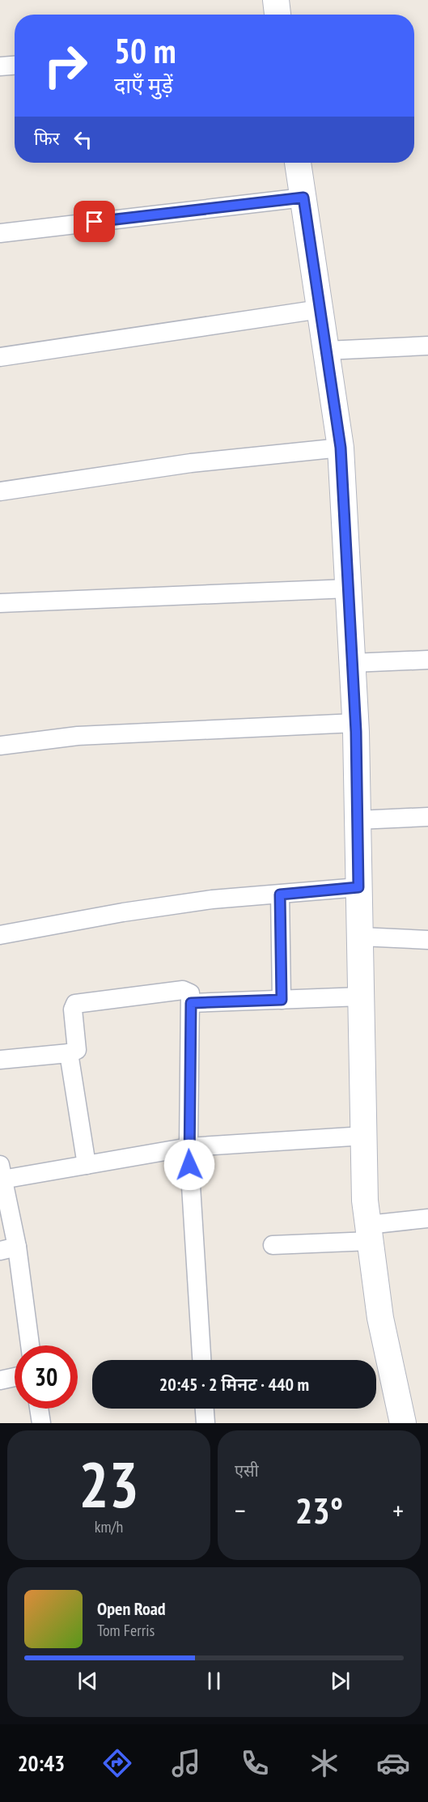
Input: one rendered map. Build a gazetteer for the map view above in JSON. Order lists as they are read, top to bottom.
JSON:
{
  "page": {
    "turn": ["50 m", "दाएँ मुड़ें"],
    "then": "फिर",
    "limit": "30",
    "trip": "20:45 · 2 मिनट · 440 m",
    "tile": [
      ["23", "km/h"],
      "एसी"
    ],
    "heat": ["−", "23°", "+"],
    "song": ["Open Road", "Tom Ferris"],
    "tabs": "20:43"
  }
}
